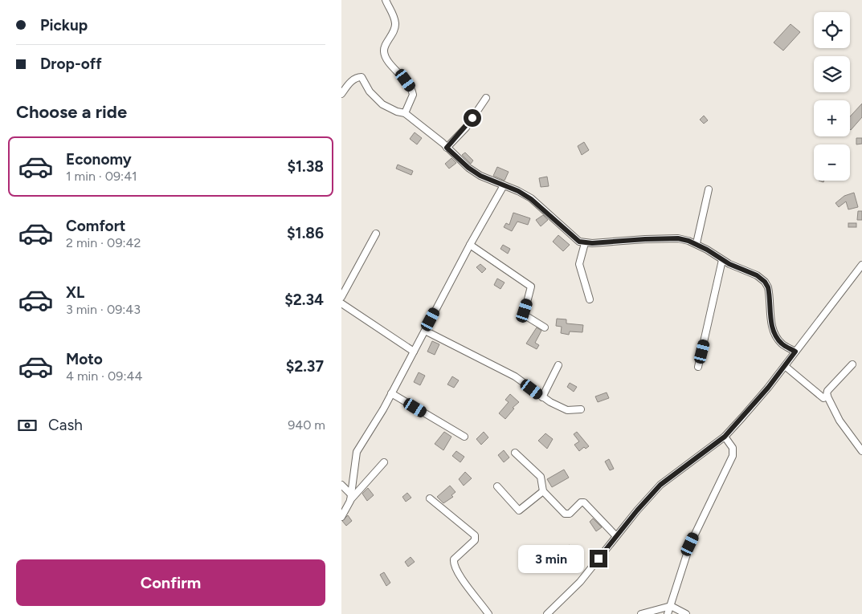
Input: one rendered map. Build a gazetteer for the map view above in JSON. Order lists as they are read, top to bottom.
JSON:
{
  "page": {
    "banner": ["Pickup", "Drop-off"],
    "map_buttons": ["+", "−"],
    "heading": "Choose a ride",
    "list": [
      {
        "name": "Economy",
        "note": "1 min · 09:41",
        "value": "$1.38"
      },
      {
        "name": "Comfort",
        "note": "2 min · 09:42",
        "value": "$1.86"
      },
      {
        "name": "XL",
        "note": "3 min · 09:43",
        "value": "$2.34"
      },
      {
        "name": "Moto",
        "note": "4 min · 09:44",
        "value": "$2.37"
      }
    ],
    "pay": ["Cash", "940 m"],
    "bubble": "3 min",
    "buttons": "Confirm"
  }
}
